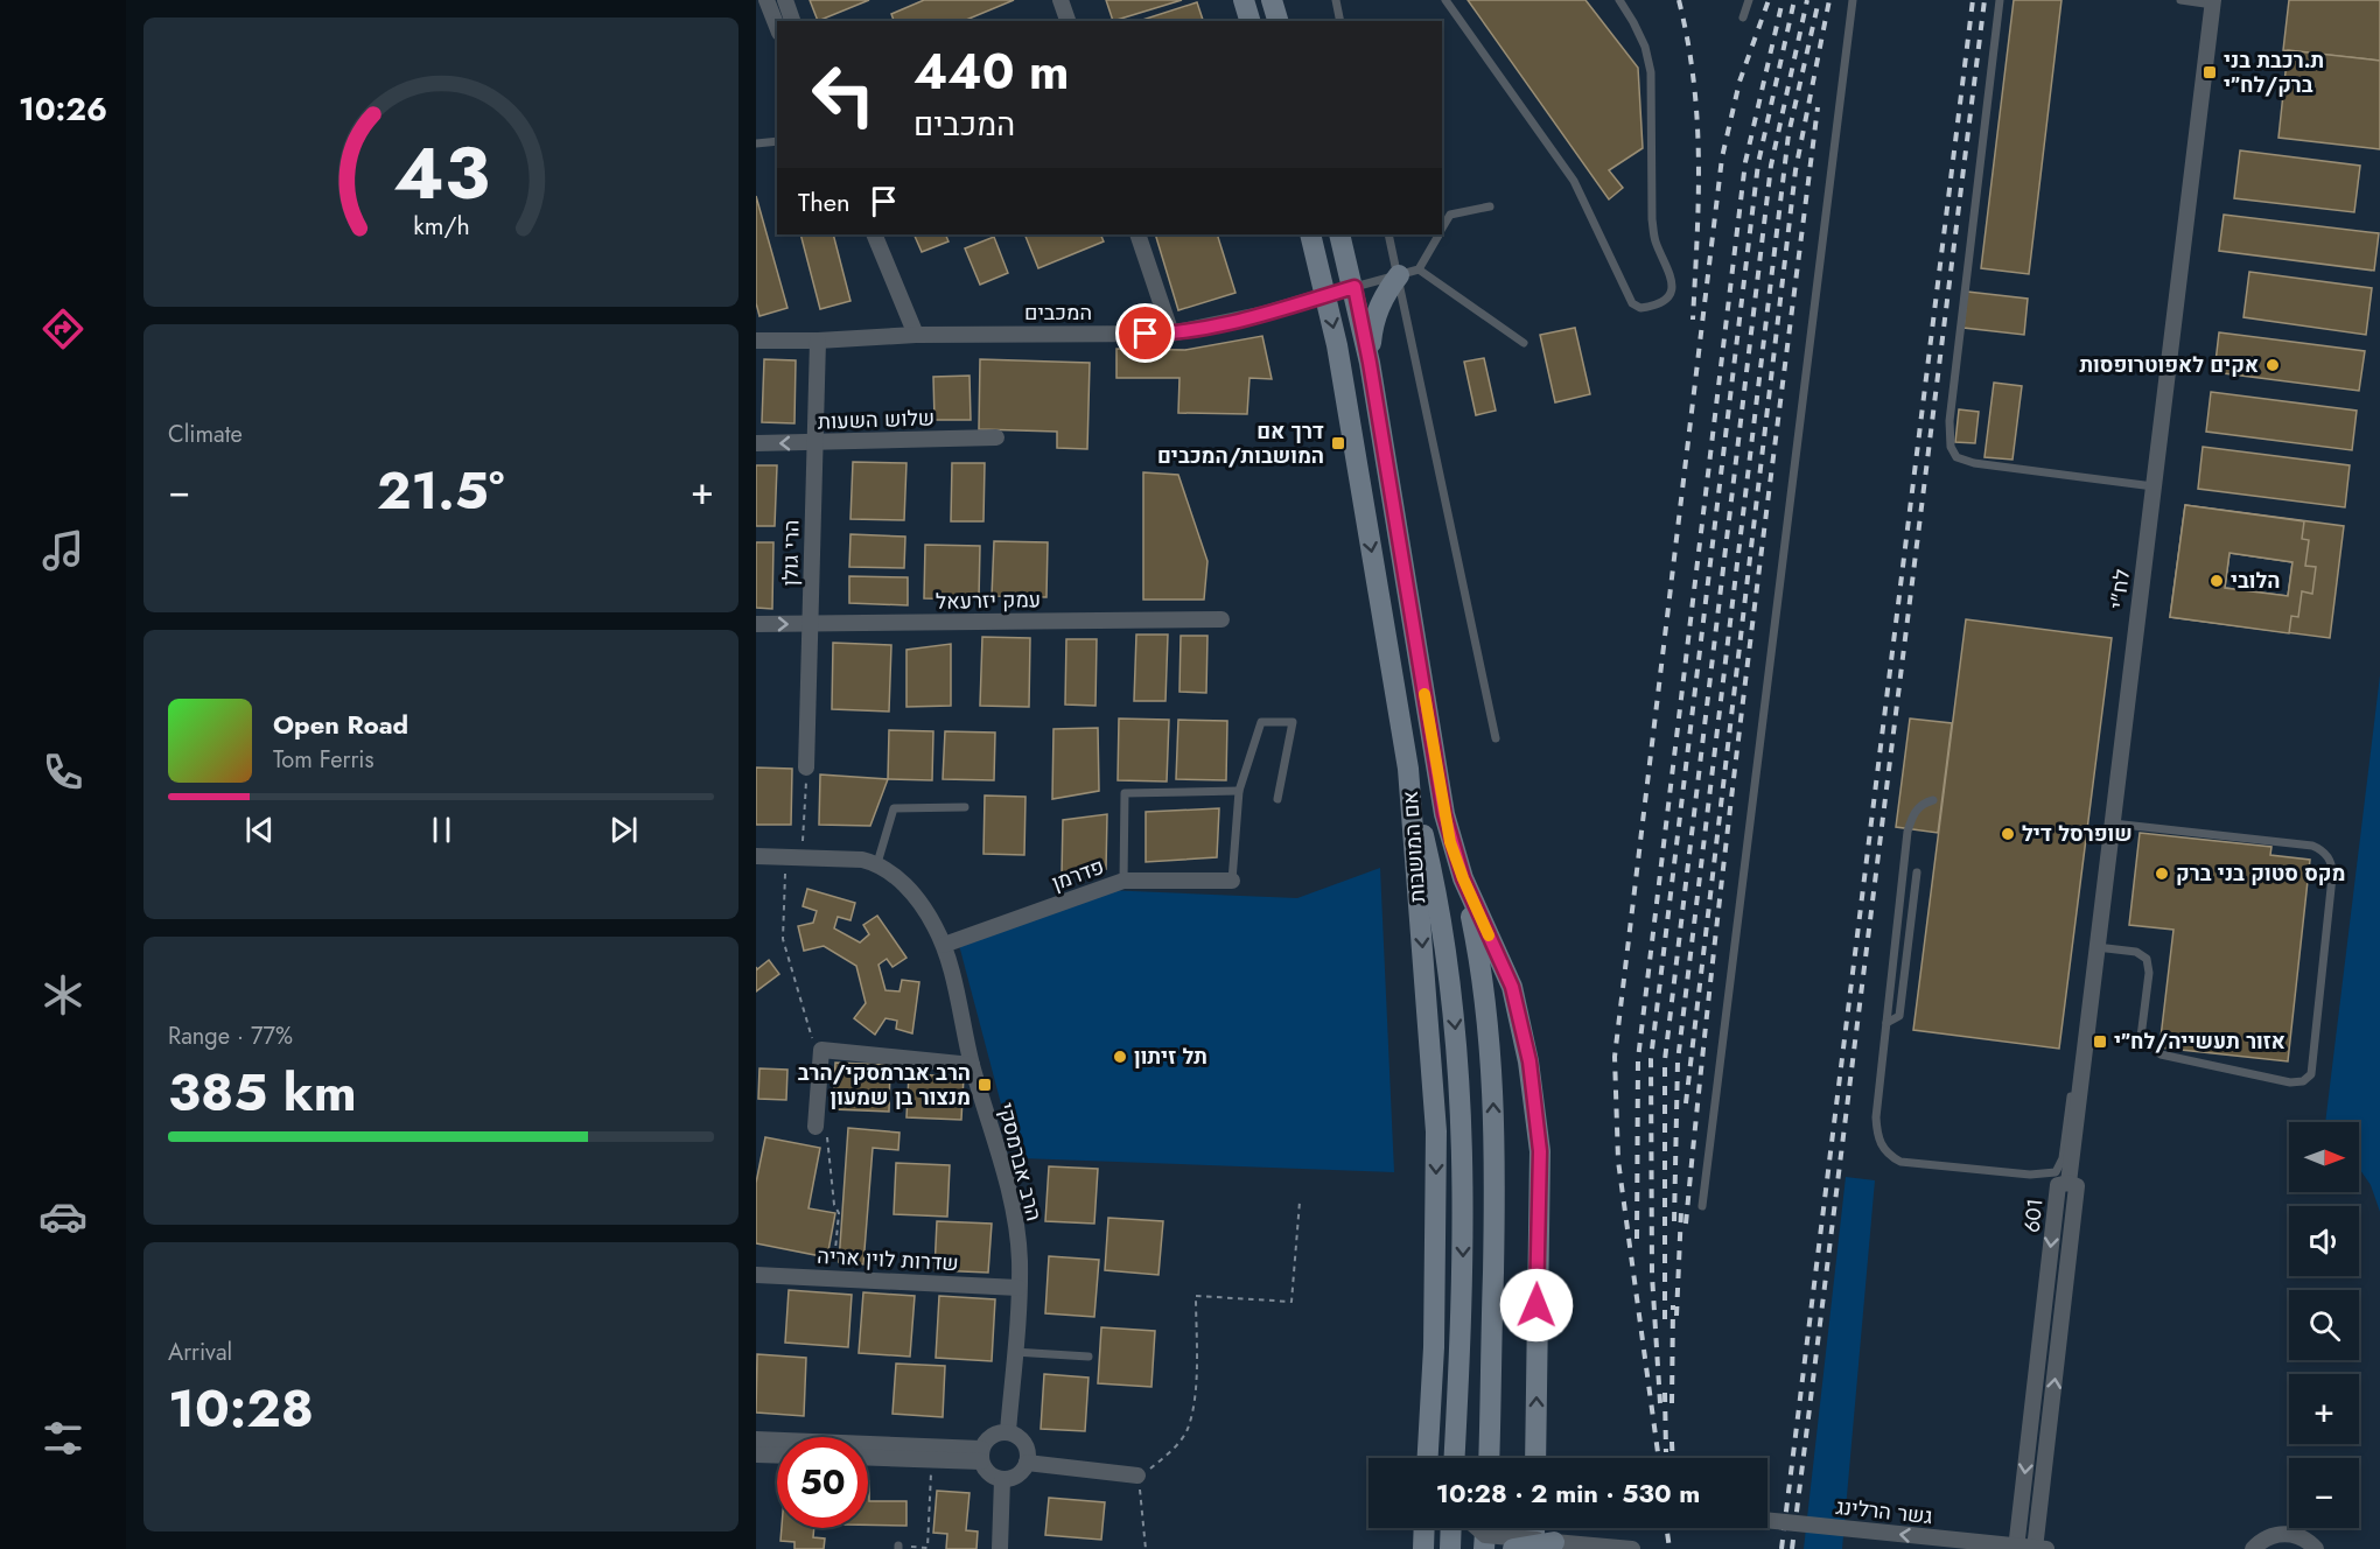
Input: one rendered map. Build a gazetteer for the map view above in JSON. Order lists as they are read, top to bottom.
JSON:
{
  "streets": {
    "main road": ["אם המושבות"],
    "street": [
      "המכבים",
      "שלוש השעות",
      "הרי גולן",
      "לח\"י",
      "עמק יזרעאל",
      "פדרמן",
      "הרב אברמסקי",
      "601",
      "שדרות לוין אריה",
      "גשר הרלינג"
    ]
  },
  "crossings": [
    ["המכבים", "הרי גולן"],
    ["המכבים", "אם המושבות"],
    ["שלוש השעות", "הרי גולן"],
    ["הרי גולן", "עמק יזרעאל"],
    ["לח\"י", "601"],
    ["פדרמן", "הרב אברמסקי"],
    ["הרב אברמסקי", "שדרות לוין אריה"]
  ],
  "one_way": ["גשר הרלינג"],
  "places": {
    "transit": [
      "ת.רכבת בני ברק/לח״י",
      "דרך אם המושבות/המכבים",
      "אזור תעשייה/לח״י",
      "הרב אברמסקי/הרב מנצור בן שמעון"
    ],
    "other": [
      "אקים לאפוטרופסות",
      "הלובי",
      "שופרסל דיל",
      "מקס סטוק בני ברק",
      "תל זיתון"
    ]
  },
  "north": "right",
  "page": {
    "tabs": "10:26",
    "turn": ["440 m", "המכבים"],
    "then": "Then",
    "tile": [
      "Climate",
      ["Range · 77%", "385 km"],
      ["Arrival", "10:28"]
    ],
    "heat": ["−", "21.5°", "+"],
    "song": ["Open Road", "Tom Ferris"],
    "map_buttons": ["+", "−"],
    "limit": "50",
    "trip": "10:28 · 2 min · 530 m",
    "gauge": ["43", "km/h"]
  }
}
